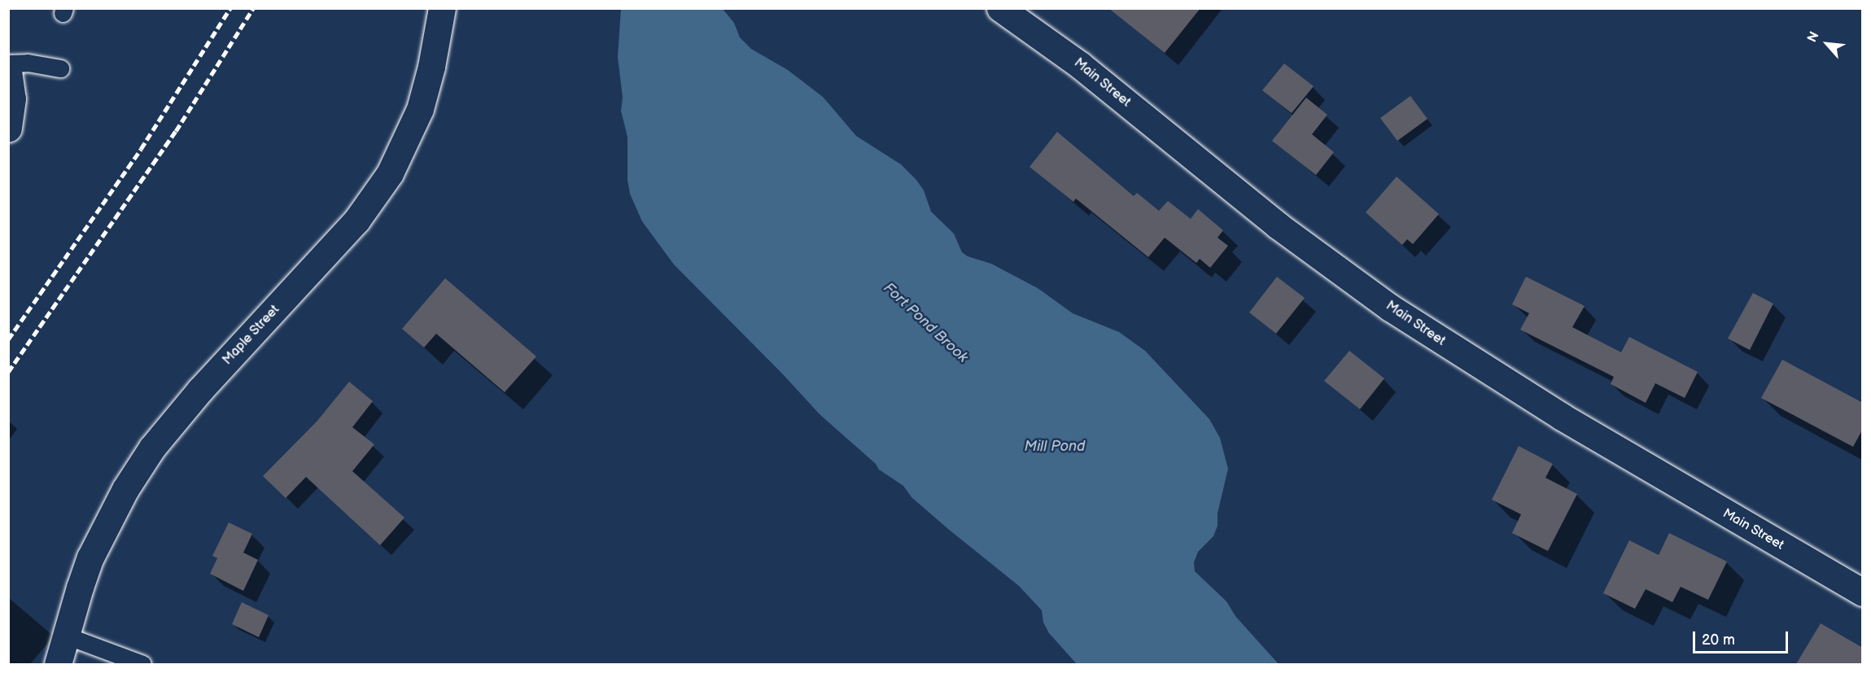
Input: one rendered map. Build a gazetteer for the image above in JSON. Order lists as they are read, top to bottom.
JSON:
{
  "streets": {
    "main road": ["Main Street", "Maple Street"]
  },
  "water": ["Fort Pond Brook", "Mill Pond"],
  "scale_bar": "20 m",
  "north": "top left"
}
